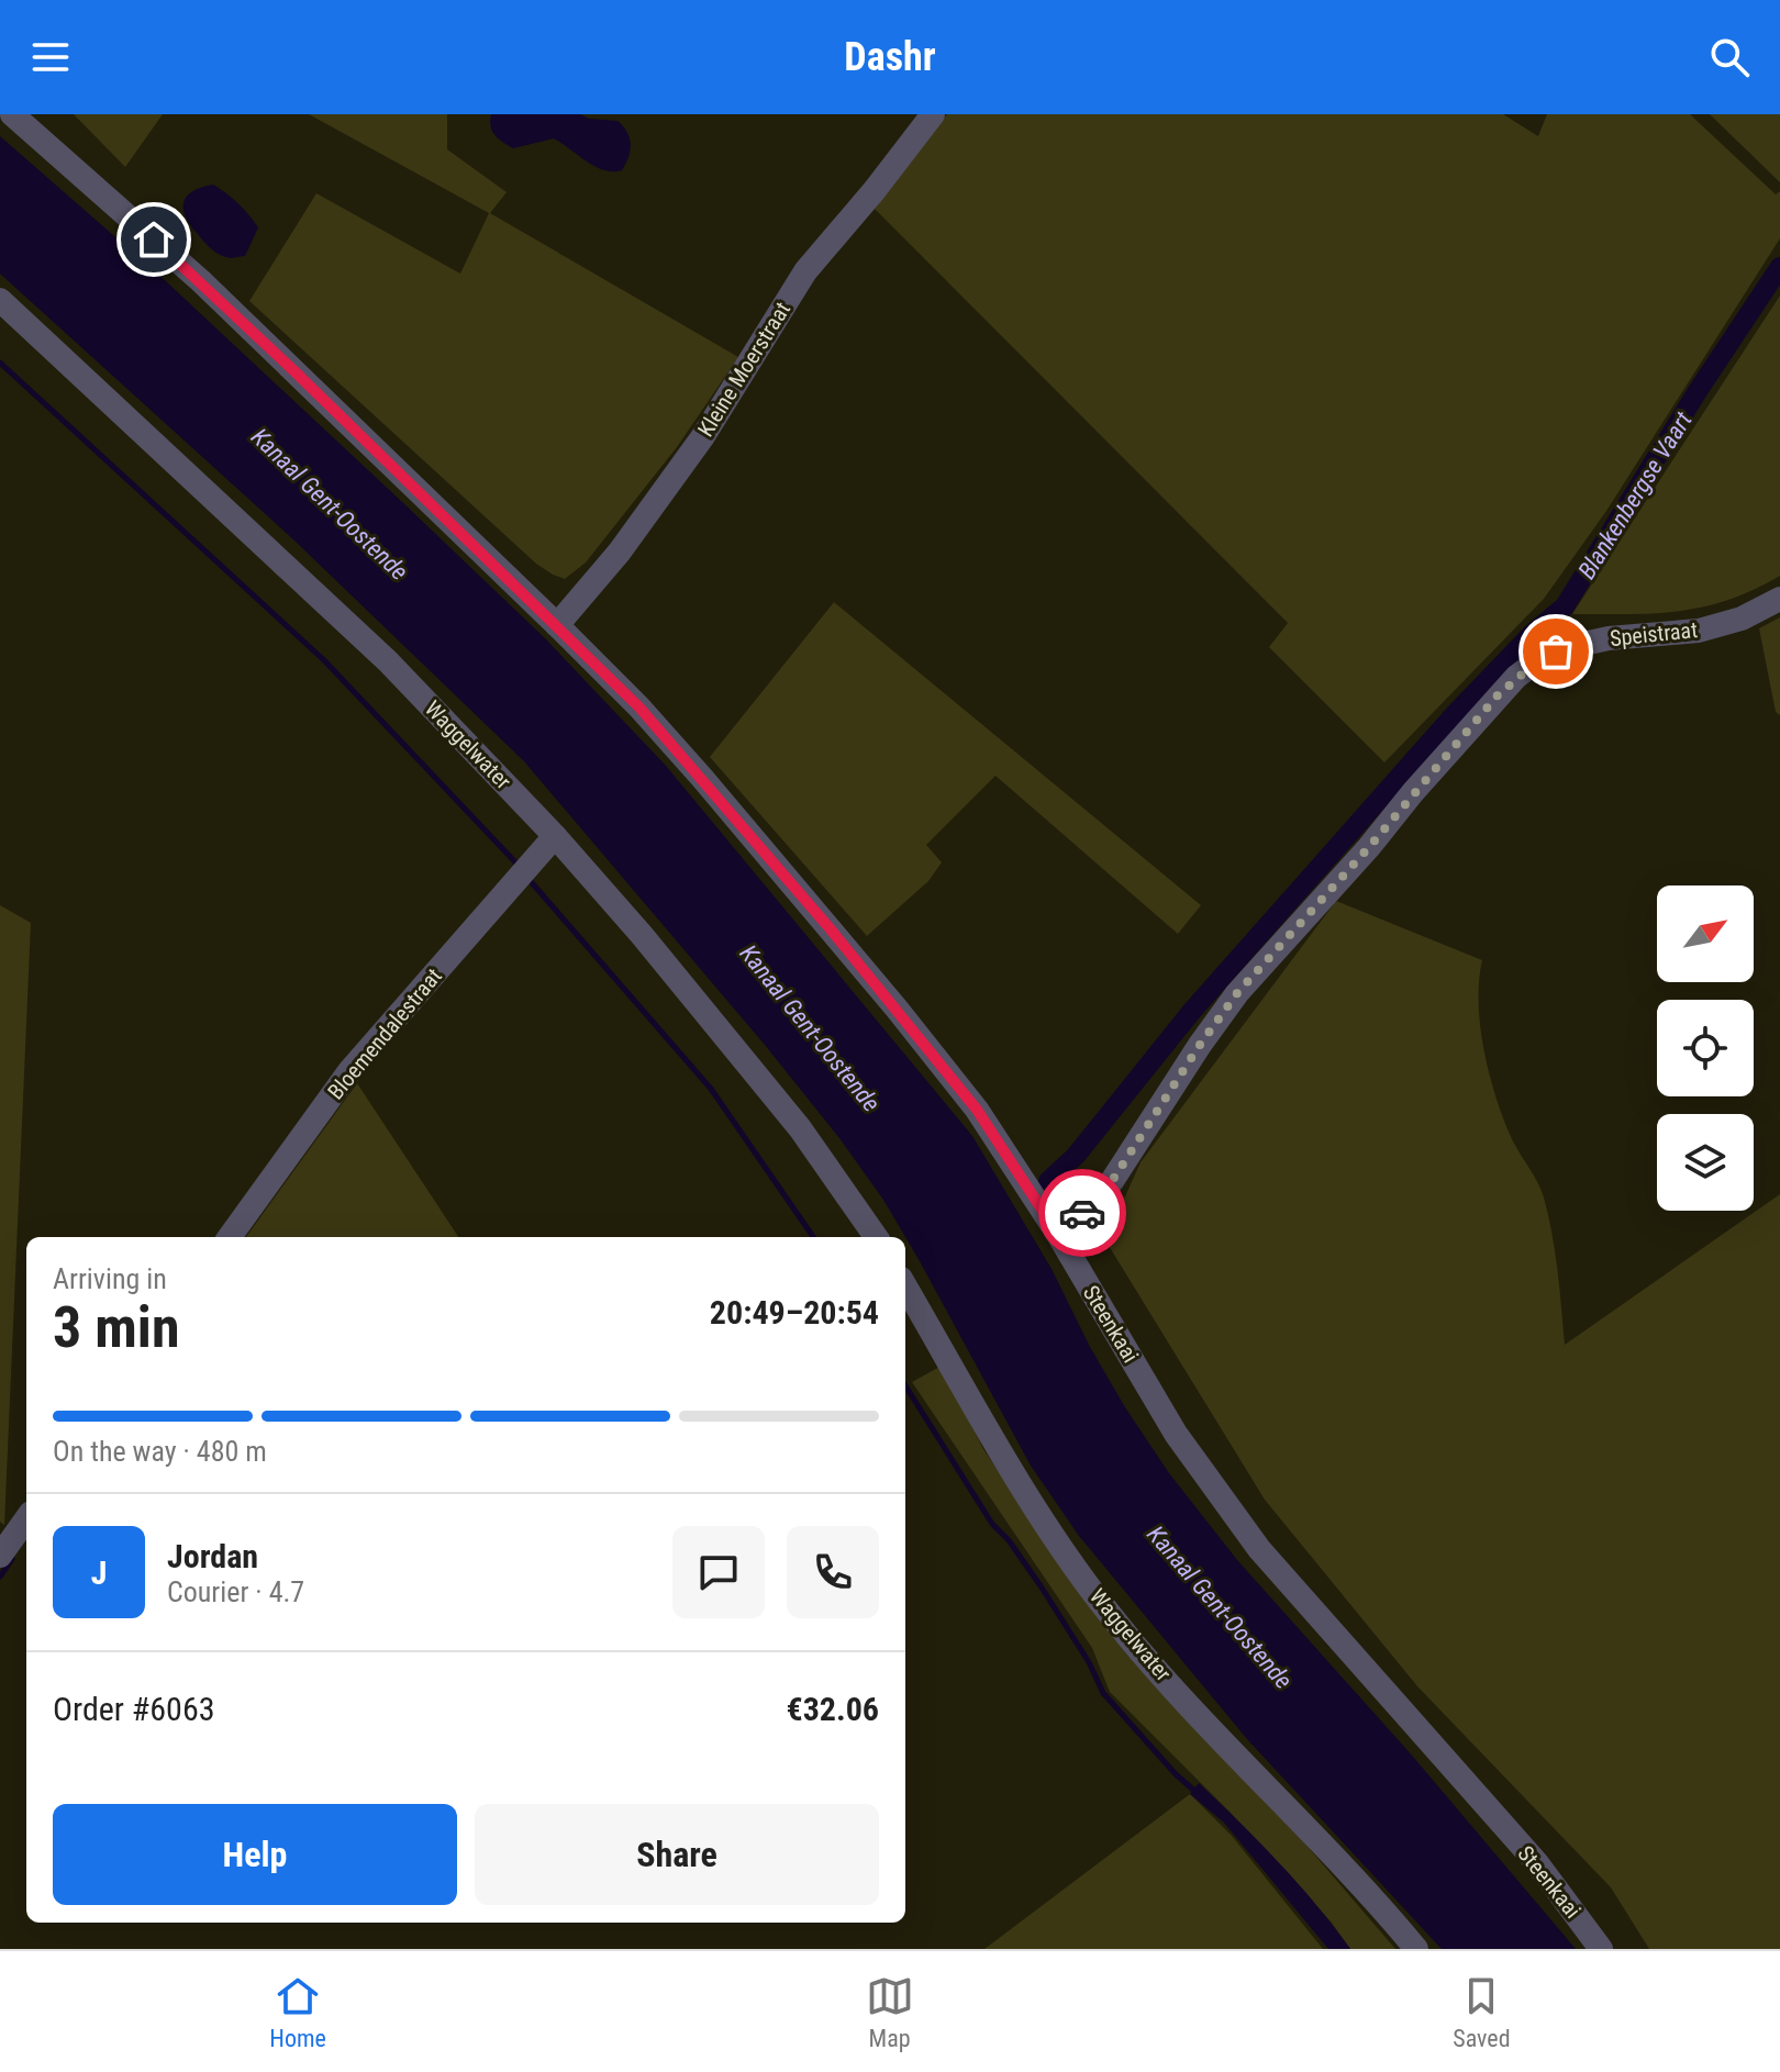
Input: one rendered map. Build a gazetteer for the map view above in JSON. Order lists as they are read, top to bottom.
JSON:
{
  "streets": {
    "street": [
      "Kleine Moerstraat",
      "Speistraat",
      "Waggelwater",
      "Bloemendalestraat",
      "Steenkaai"
    ]
  },
  "crossings": [
    ["Kleine Moerstraat", "Steenkaai"],
    ["Speistraat", "Steenkaai"],
    ["Waggelwater", "Bloemendalestraat"]
  ],
  "water": ["Blankenbergse Vaart", "Kanaal Gent-Oostende"],
  "north": "top right",
  "page": {
    "header": "Dashr",
    "heading": ["3 min", "Arriving in", "20:49–20:54"],
    "panel": [
      "Jordan",
      "Courier · 4.7",
      "Order #6063",
      "€32.06"
    ],
    "bar": "On the way · 480 m",
    "round": "J",
    "buttons": ["Help", "Share"],
    "tabs": ["Home", "Map", "Saved"]
  }
}
